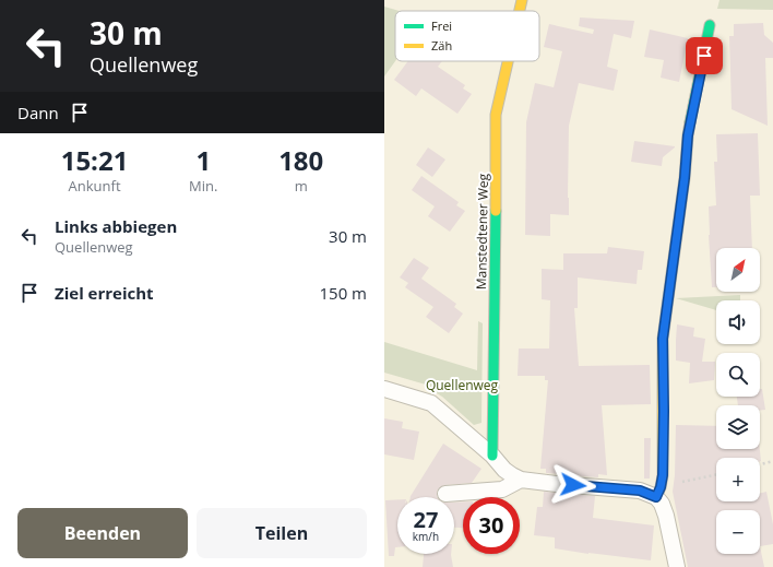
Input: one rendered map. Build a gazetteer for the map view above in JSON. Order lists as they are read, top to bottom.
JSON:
{
  "streets": {
    "street": ["Manstedtener Weg"]
  },
  "parks": ["Quellenweg"],
  "legend": ["Frei", "Zäh"],
  "north": "top right",
  "page": {
    "turn": ["30 m", "Quellenweg"],
    "then": "Dann",
    "eta": [
      "15:21",
      "Ankunft",
      "1",
      "Min.",
      "180",
      "m"
    ],
    "list": [
      {
        "name": "Links abbiegen",
        "note": "Quellenweg",
        "value": "30 m"
      },
      {
        "name": "Ziel erreicht",
        "value": "150 m"
      }
    ],
    "map_buttons": ["+", "−"],
    "speed": "27 km/h",
    "limit": "30",
    "buttons": ["Beenden", "Teilen"]
  }
}
